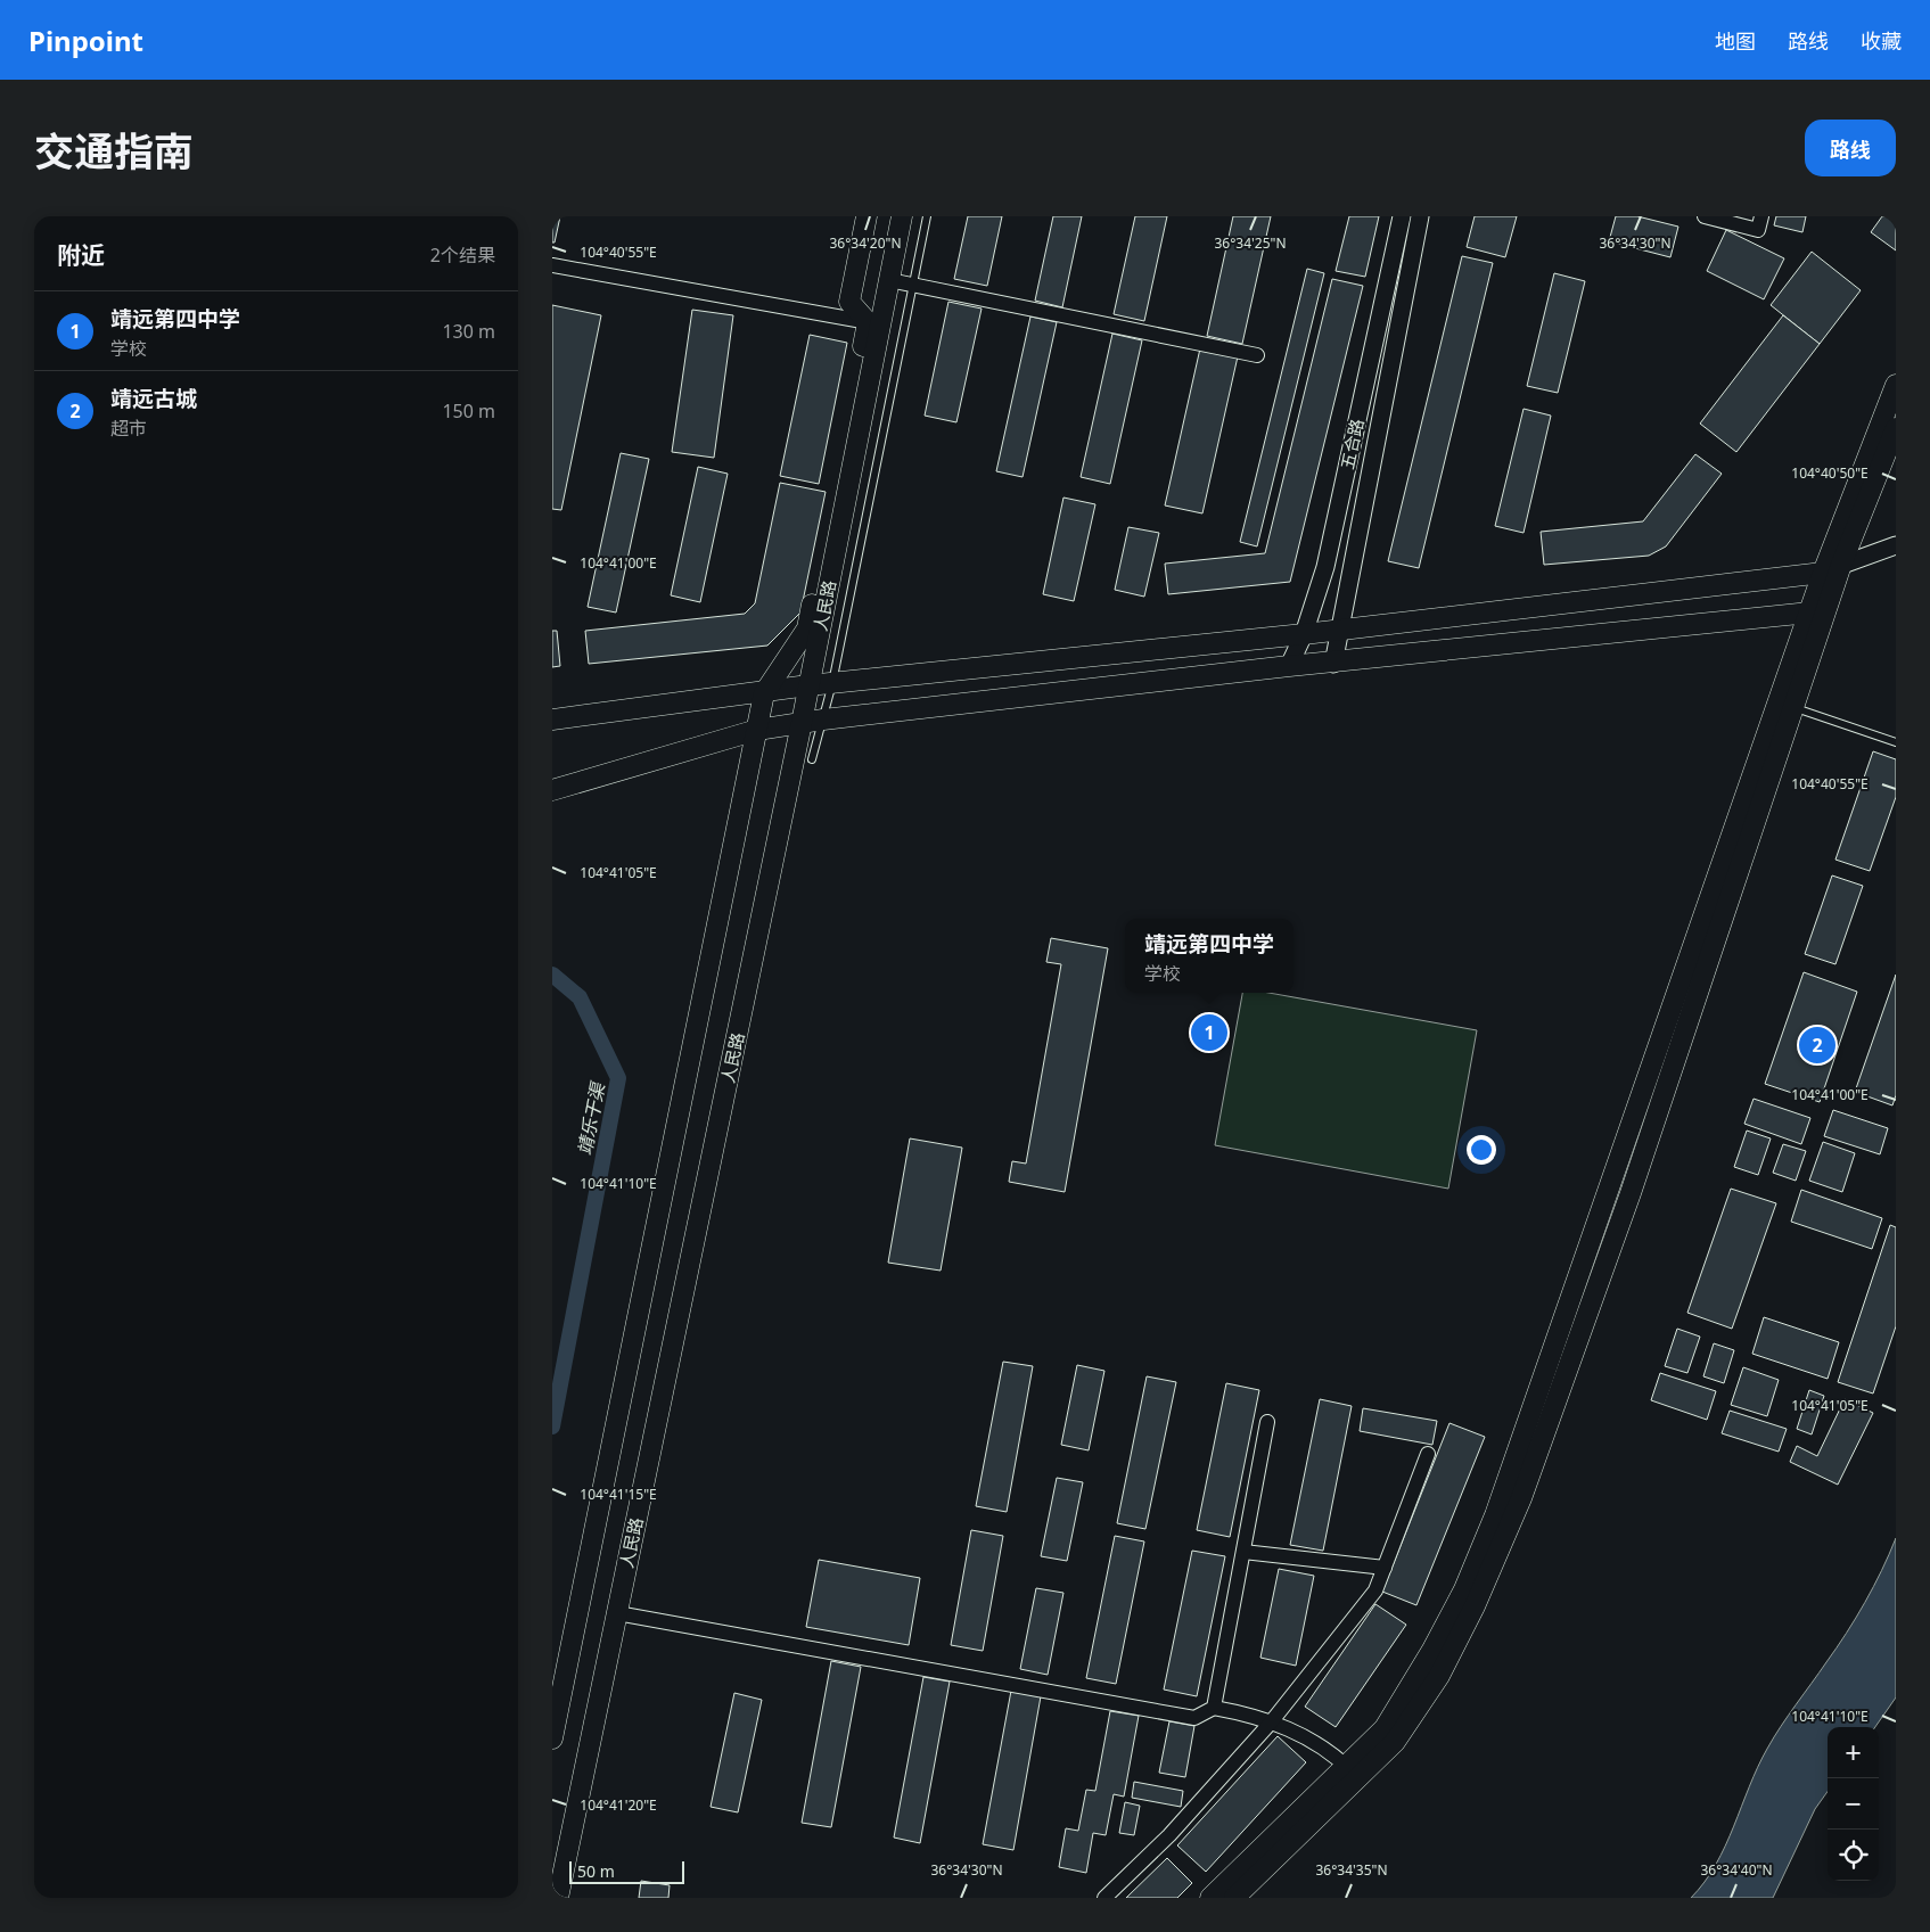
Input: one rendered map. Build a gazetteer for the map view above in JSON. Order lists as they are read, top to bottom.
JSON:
{
  "streets": {
    "main road": ["人民路"],
    "street": ["五合路"]
  },
  "water": ["靖乐干渠"],
  "scale_bar": "50 m",
  "page": {
    "header": "Pinpoint",
    "nav": ["地图", "路线", "收藏"],
    "title": "交通指南",
    "buttons": "路线",
    "heading": ["附近", "2个结果"],
    "list": [
      {
        "mark": "1",
        "name": "靖远第四中学",
        "note": "学校",
        "value": "130 m"
      },
      {
        "mark": "2",
        "name": "靖远古城",
        "note": "超市",
        "value": "150 m"
      }
    ],
    "popup": ["靖远第四中学", "学校"],
    "pins": ["1", "2"],
    "map_buttons": ["+", "−"],
    "scale": "50 m"
  },
  "coordinates": [
    "36°34'30\"N",
    "36°34'20\"N",
    "36°34'25\"N",
    "104°40'55\"E",
    "104°40'50\"E",
    "104°41'00\"E",
    "104°41'05\"E",
    "104°41'10\"E",
    "104°41'15\"E",
    "104°41'20\"E",
    "36°34'35\"N",
    "36°34'40\"N"
  ]
}
